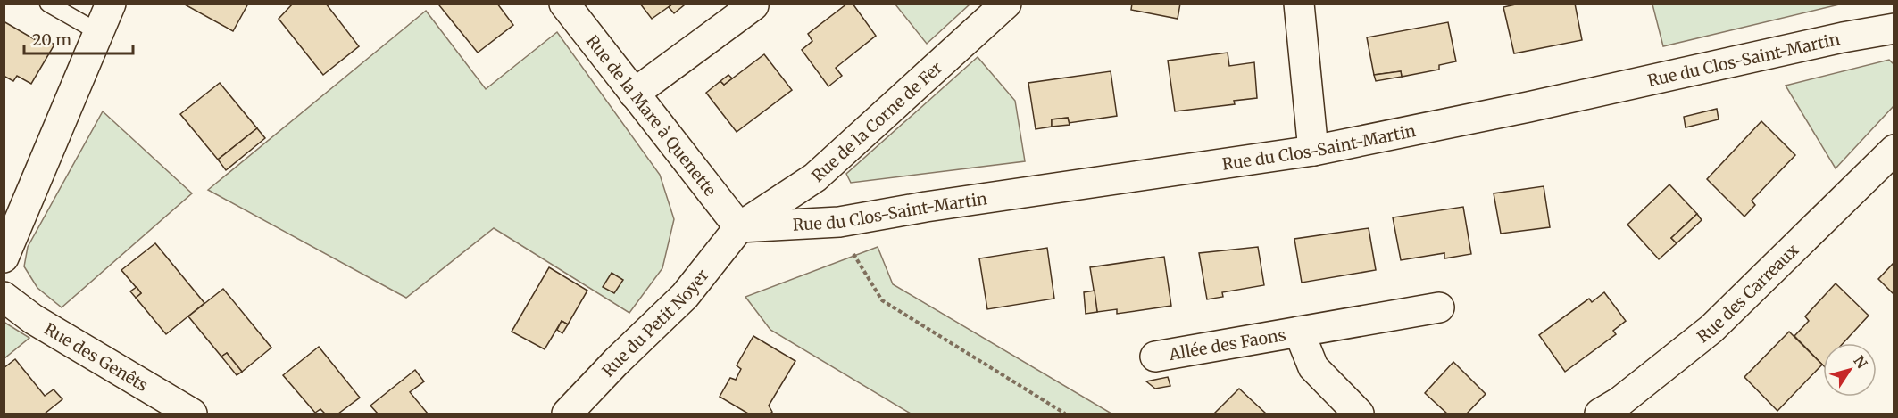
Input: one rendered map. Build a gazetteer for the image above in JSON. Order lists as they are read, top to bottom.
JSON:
{
  "streets": {
    "street": [
      "Rue du Clos-Saint-Martin",
      "Rue de la Mare à Quenette",
      "Rue de la Corne de Fer",
      "Rue des Carreaux",
      "Rue du Petit Noyer",
      "Allée des Faons",
      "Rue des Genêts"
    ]
  },
  "crossings": [
    ["Rue du Clos-Saint-Martin", "Rue de la Mare à Quenette"],
    ["Rue du Clos-Saint-Martin", "Rue de la Corne de Fer"],
    ["Rue du Clos-Saint-Martin", "Rue du Petit Noyer"],
    ["Rue de la Mare à Quenette", "Rue de la Corne de Fer"],
    ["Rue de la Mare à Quenette", "Rue du Petit Noyer"],
    ["Rue de la Corne de Fer", "Rue du Petit Noyer"]
  ],
  "scale_bar": "20 m",
  "north": "top right"
}
